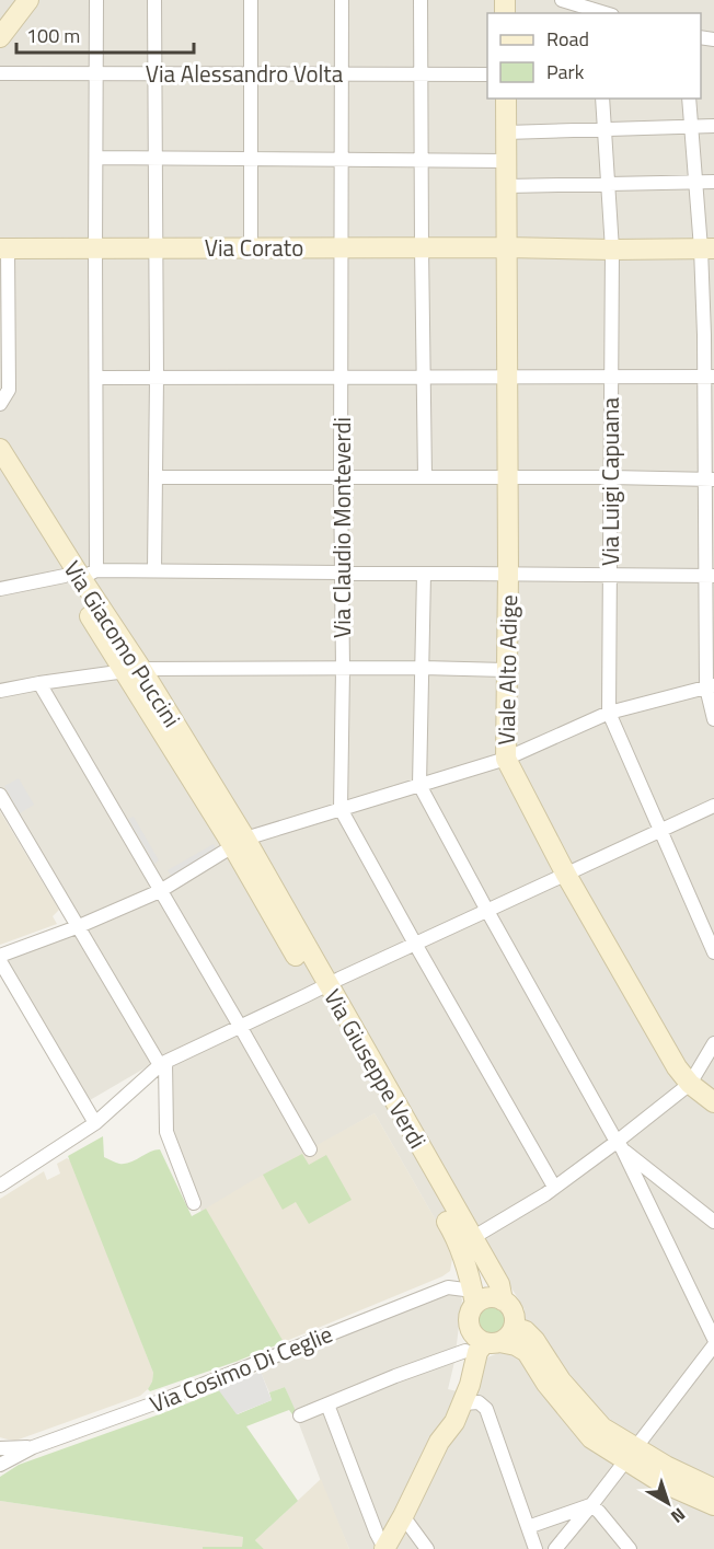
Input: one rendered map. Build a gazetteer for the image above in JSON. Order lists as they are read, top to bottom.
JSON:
{
  "streets": {
    "main road": [
      "Via Corato",
      "Via Giacomo Puccini",
      "Viale Alto Adige",
      "Via Giuseppe Verdi"
    ],
    "street": [
      "Via Alessandro Volta",
      "Via Luigi Capuana",
      "Via Claudio Monteverdi",
      "Via Cosimo Di Ceglie"
    ]
  },
  "crossings": [
    ["Via Alessandro Volta", "Via Claudio Monteverdi"],
    ["Via Corato", "Via Luigi Capuana"],
    ["Via Corato", "Via Claudio Monteverdi"],
    ["Via Corato", "Viale Alto Adige"],
    ["Via Giacomo Puccini", "Via Giuseppe Verdi"]
  ],
  "legend": ["Road", "Park"],
  "scale_bar": "100 m",
  "north": "bottom right"
}
